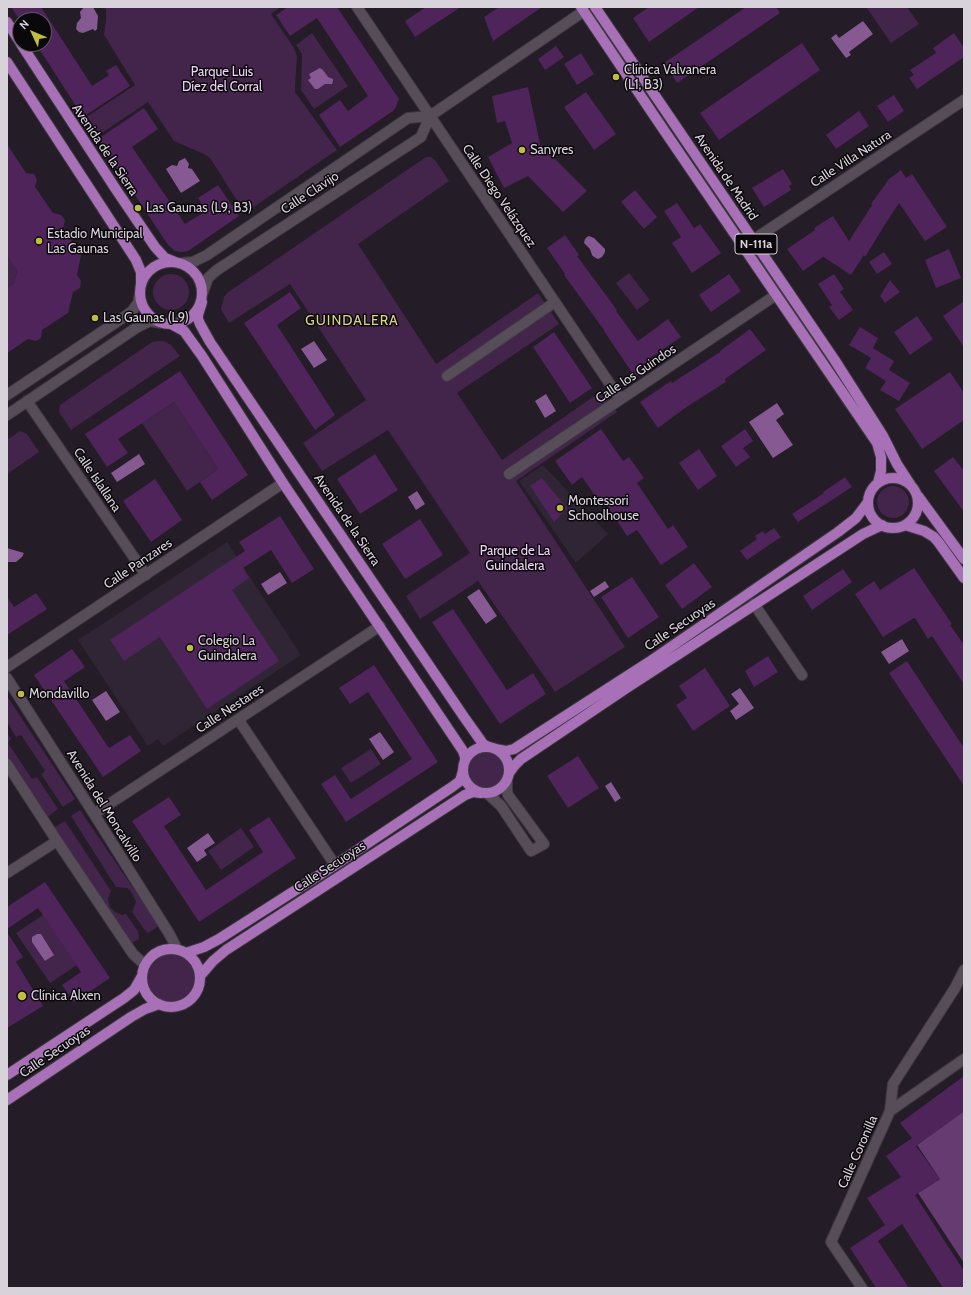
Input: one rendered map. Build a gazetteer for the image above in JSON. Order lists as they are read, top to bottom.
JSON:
{
  "streets": {
    "main road": [
      "Avenida de la Sierra",
      "Avenida de Madrid",
      "N-111a",
      "Calle Secuoyas"
    ],
    "street": [
      "Calle Villa Natura",
      "Calle Clavijo",
      "Calle Diego Velázquez",
      "Calle los Guindos",
      "Calle Islallana",
      "Calle Panzares",
      "Calle Nestares",
      "Avenida del Moncalvillo",
      "Calle Coronilla"
    ]
  },
  "crossings": [
    ["Avenida de la Sierra", "Calle Clavijo"],
    ["Avenida de la Sierra", "Calle Secuoyas"],
    ["Calle Villa Natura", "Avenida de Madrid"],
    ["Avenida de Madrid", "Calle Clavijo"],
    ["Avenida de Madrid", "N-111a"],
    ["Avenida de Madrid", "Calle los Guindos"],
    ["Avenida de Madrid", "Calle Secuoyas"],
    ["Calle Clavijo", "Calle Diego Velázquez"],
    ["Calle Diego Velázquez", "Calle los Guindos"],
    ["N-111a", "Calle Secuoyas"],
    ["Calle Islallana", "Calle Panzares"],
    ["Calle Secuoyas", "Avenida del Moncalvillo"],
    ["Calle Nestares", "Avenida del Moncalvillo"]
  ],
  "districts": ["GUINDALERA"],
  "parks": ["Parque Luis Díez del Corral", "Parque de La Guindalera"],
  "places": [
    "Clínica Valvanera (L1, B3)",
    "Sanyres",
    "Las Gaunas (L9, B3)",
    "Estadio Municipal Las Gaunas",
    "Las Gaunas (L9)",
    "Montessori Schoolhouse",
    "Colegio La Guindalera",
    "Mondavillo",
    "Clínica Alxen"
  ],
  "north": "top left"
}
